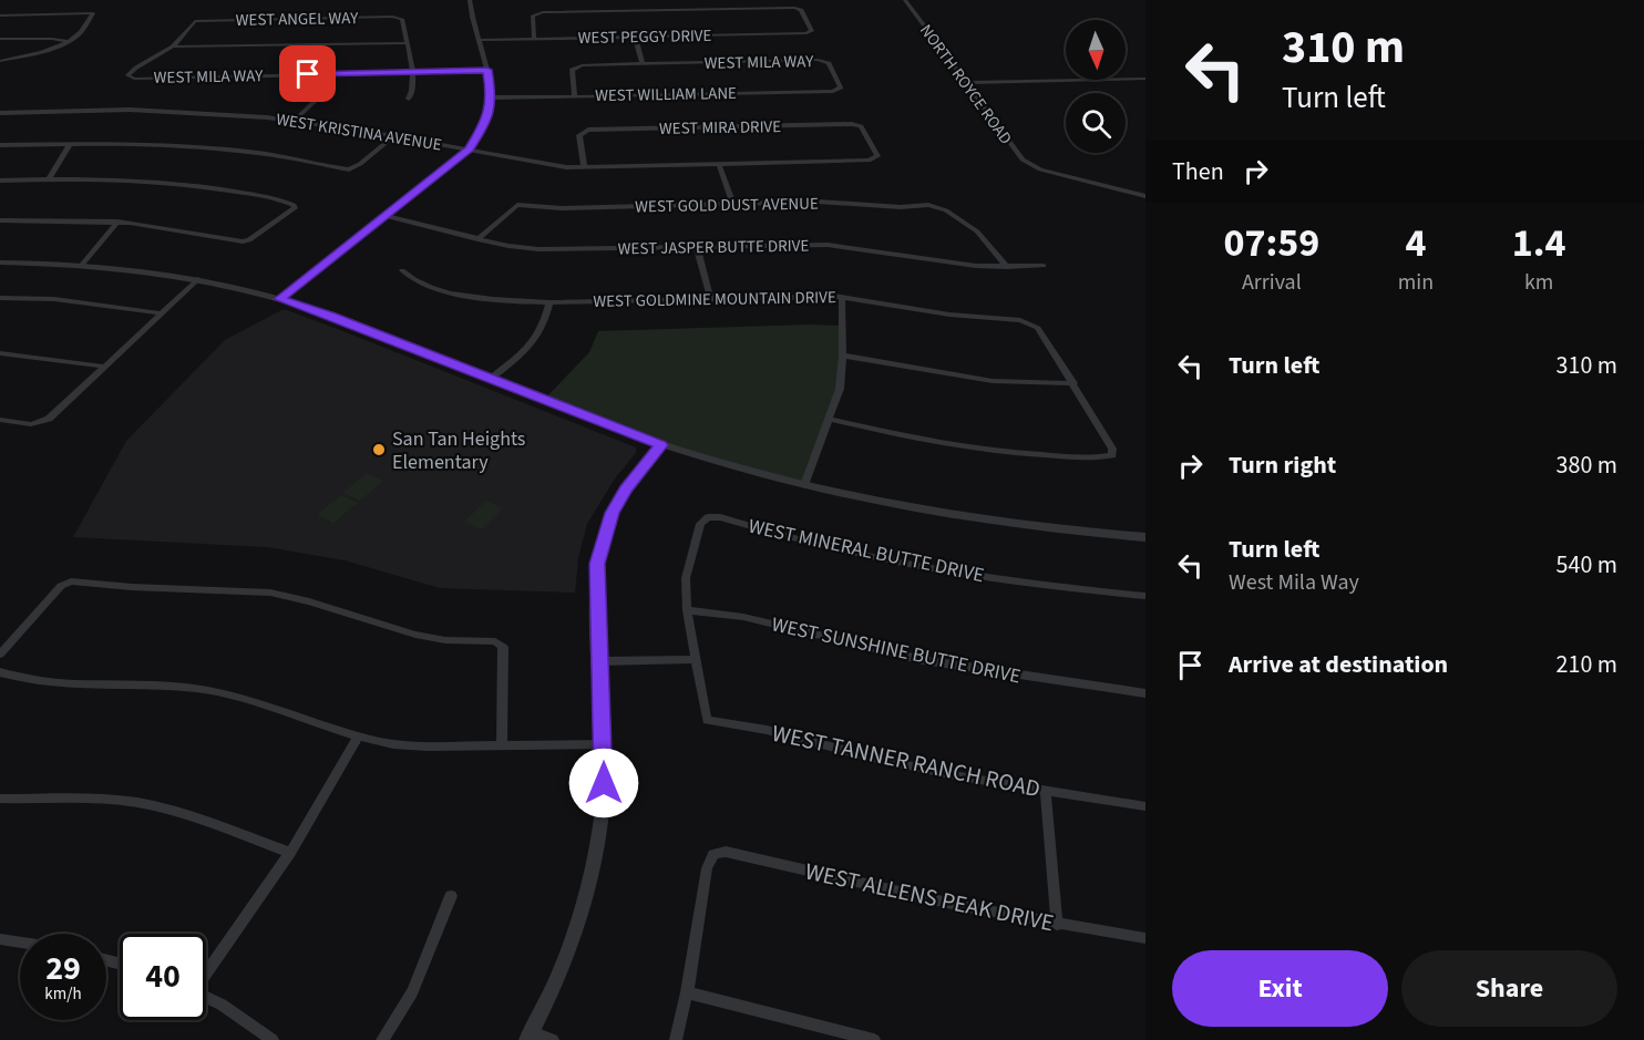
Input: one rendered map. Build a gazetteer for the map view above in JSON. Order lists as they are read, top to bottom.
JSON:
{
  "streets": {
    "street": [
      "WEST ANGEL WAY",
      "WEST PEGGY DRIVE",
      "WEST MILA WAY",
      "NORTH ROYCE ROAD",
      "WEST WILLIAM LANE",
      "WEST MIRA DRIVE",
      "WEST KRISTINA AVENUE",
      "WEST GOLD DUST AVENUE",
      "WEST JASPER BUTTE DRIVE",
      "WEST GOLDMINE MOUNTAIN DRIVE",
      "WEST MINERAL BUTTE DRIVE",
      "WEST SUNSHINE BUTTE DRIVE",
      "WEST TANNER RANCH ROAD",
      "WEST ALLENS PEAK DRIVE"
    ]
  },
  "crossings": [
    ["WEST ANGEL WAY", "WEST MILA WAY"],
    ["WEST MILA WAY", "WEST WILLIAM LANE"],
    ["WEST MIRA DRIVE", "WEST KRISTINA AVENUE"],
    ["WEST GOLD DUST AVENUE", "WEST JASPER BUTTE DRIVE"],
    ["WEST MINERAL BUTTE DRIVE", "WEST SUNSHINE BUTTE DRIVE"]
  ],
  "places": ["San Tan Heights Elementary"],
  "north": "bottom",
  "page": {
    "turn": ["310 m", "Turn left"],
    "then": "Then",
    "eta": [
      "07:59",
      "Arrival",
      "4",
      "min",
      "1.4",
      "km"
    ],
    "list": [
      {
        "name": "Turn left",
        "value": "310 m"
      },
      {
        "name": "Turn right",
        "value": "380 m"
      },
      {
        "name": "Turn left",
        "note": "West Mila Way",
        "value": "540 m"
      },
      {
        "name": "Arrive at destination",
        "value": "210 m"
      }
    ],
    "speed": "29 km/h",
    "limit": "40",
    "buttons": ["Exit", "Share"]
  }
}
